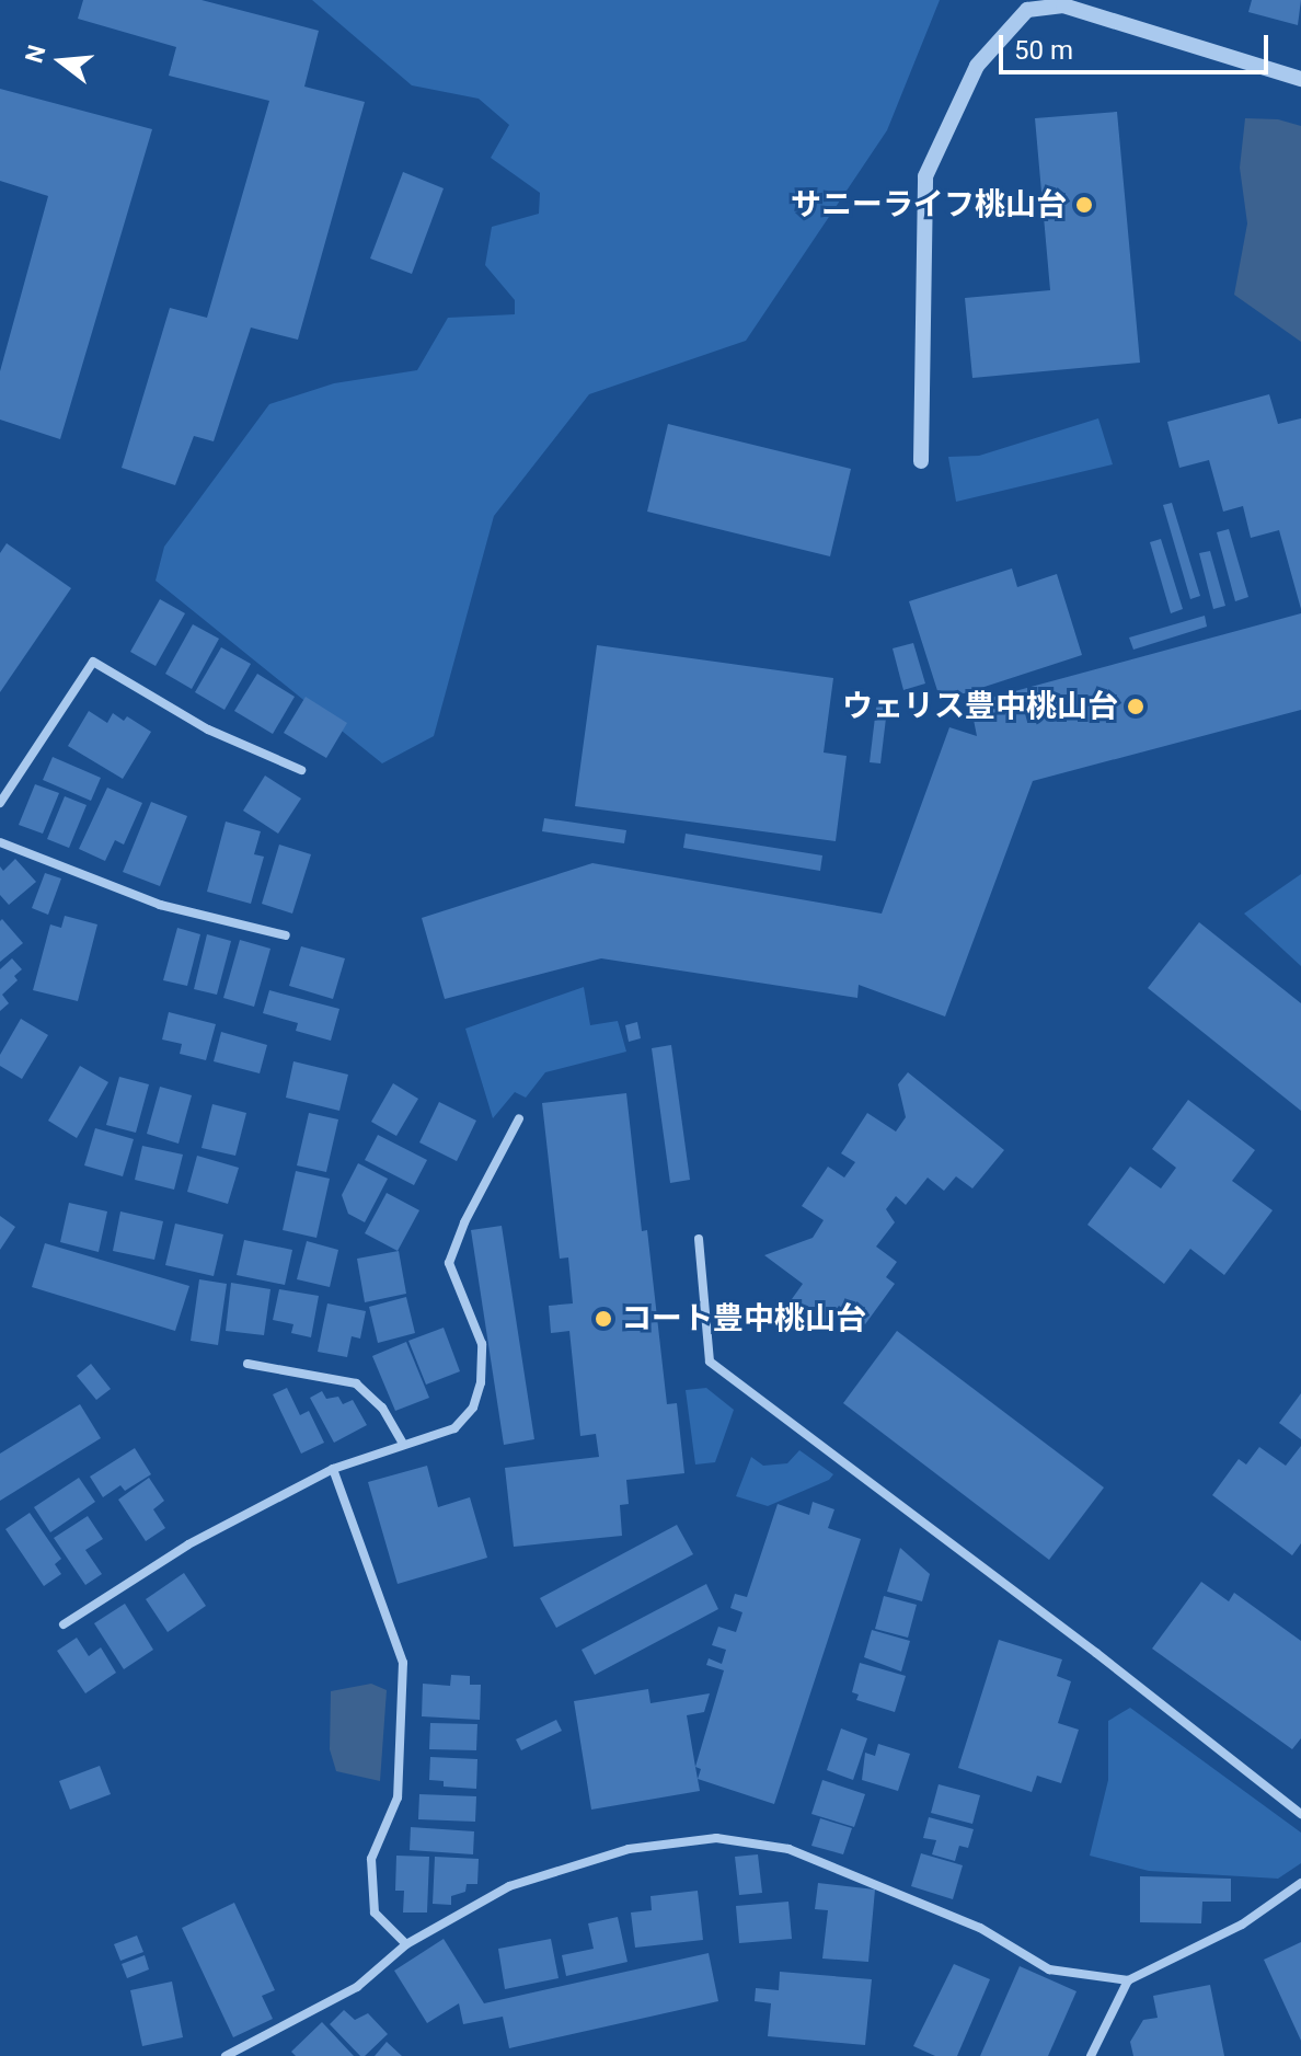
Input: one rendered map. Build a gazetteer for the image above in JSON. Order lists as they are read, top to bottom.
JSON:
{
  "places": ["サニーライフ桃山台", "ウェリス豊中桃山台", "コート豊中桃山台"],
  "scale_bar": "50 m",
  "north": "left"
}
